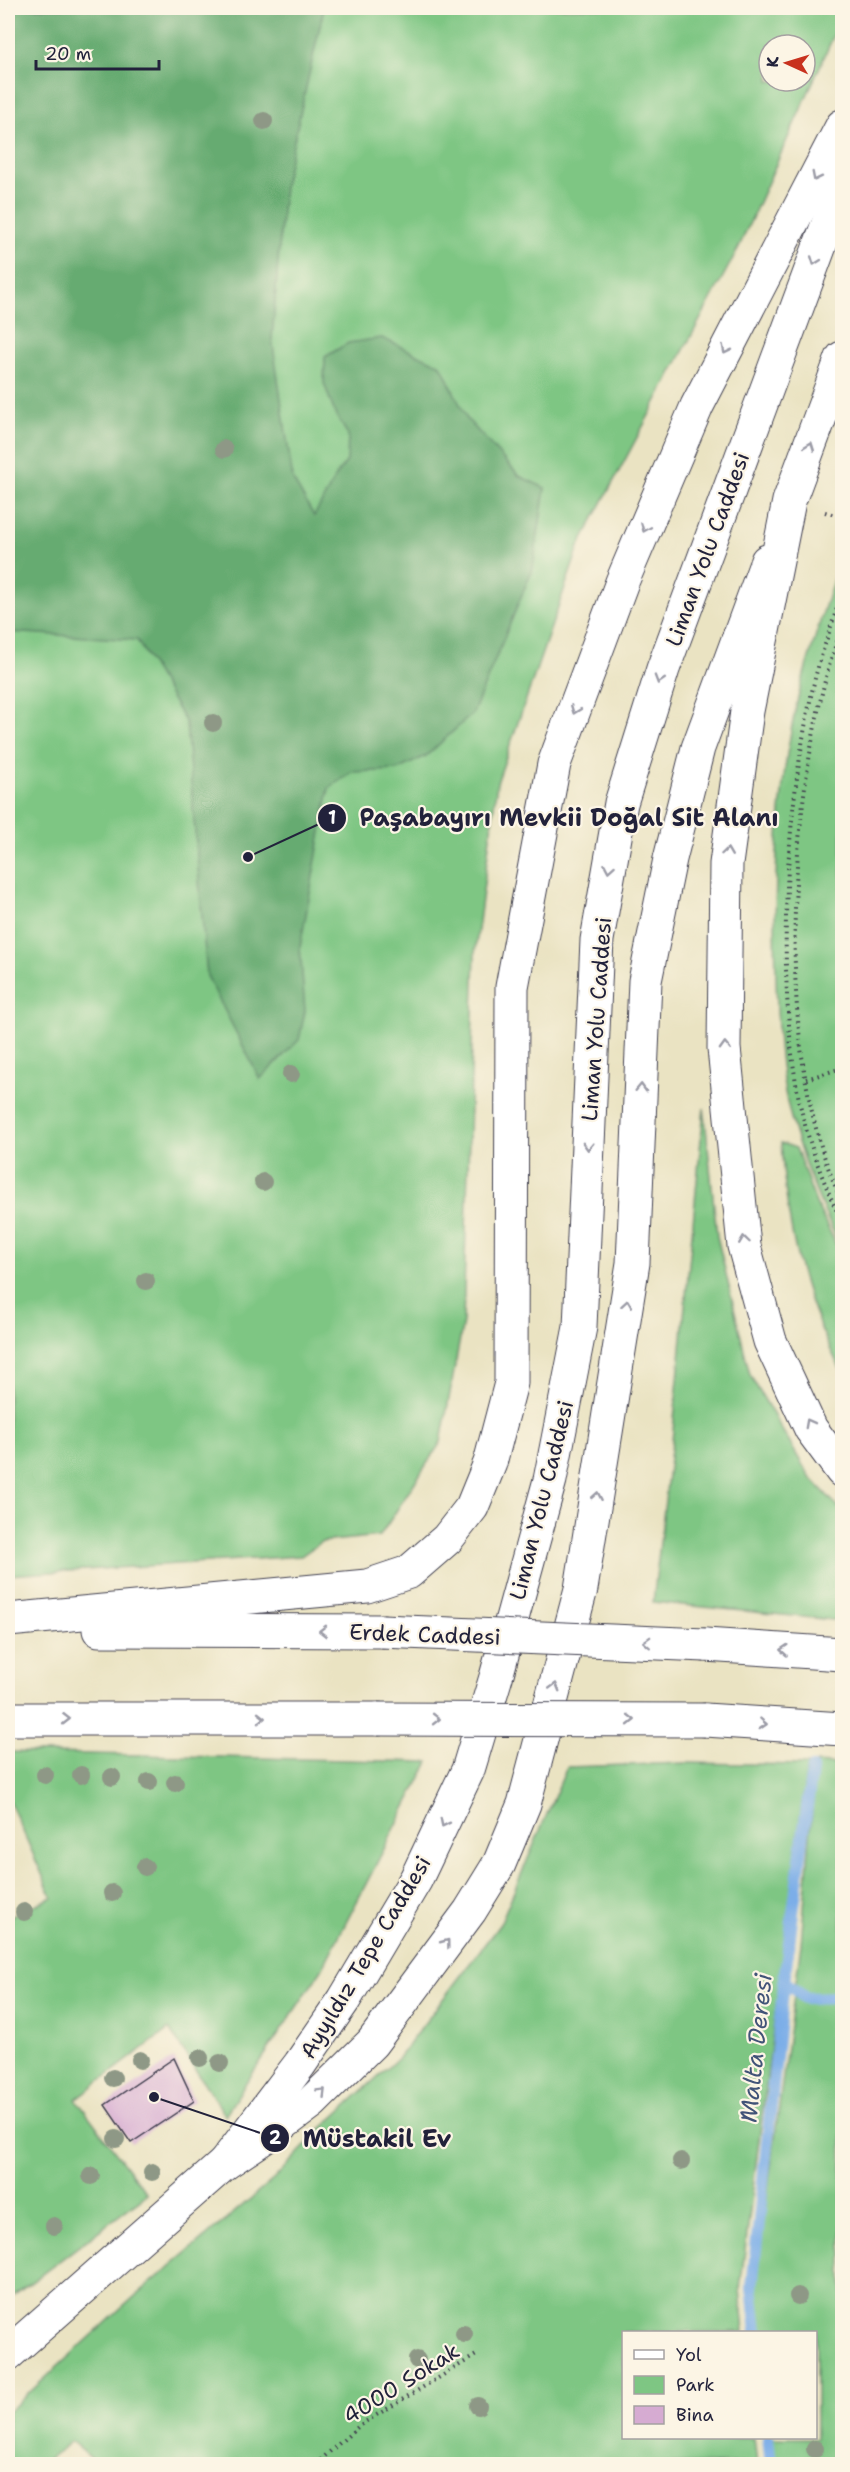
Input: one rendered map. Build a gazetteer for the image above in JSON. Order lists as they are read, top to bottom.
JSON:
{
  "streets": {
    "main road": ["Liman Yolu Caddesi", "Erdek Caddesi", "Ayyıldız Tepe Caddesi"],
    "path": ["4000 Sokak"]
  },
  "crossings": [
    ["Liman Yolu Caddesi", "Ayyıldız Tepe Caddesi"]
  ],
  "water": ["Malta Deresi"],
  "places": ["Paşabayırı Mevkii Doğal Sit Alanı", "Müstakil Ev"],
  "legend": ["Yol", "Park", "Bina"],
  "scale_bar": "20 m",
  "north": "left"
}
